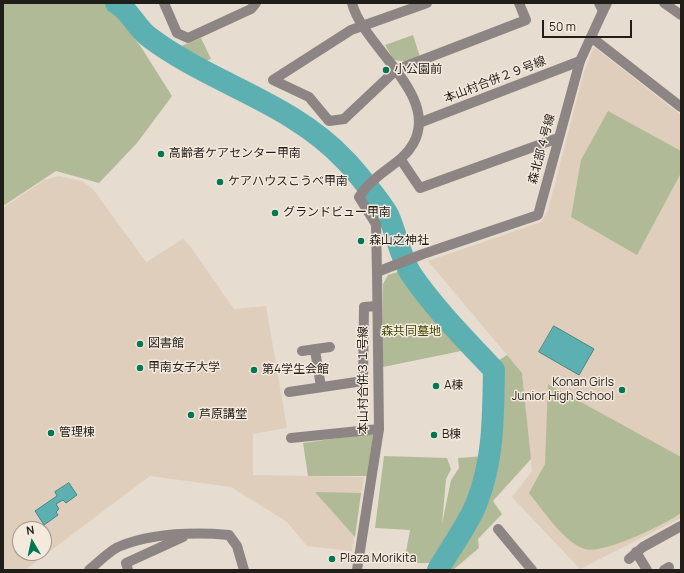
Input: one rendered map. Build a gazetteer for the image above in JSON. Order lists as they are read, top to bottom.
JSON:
{
  "streets": {
    "street": ["本山村合併２９号線", "森北部４号線", "本山村合併３１号線"]
  },
  "crossings": [
    ["本山村合併２９号線", "森北部４号線"],
    ["森北部４号線", "本山村合併３１号線"]
  ],
  "parks": ["森共同墓地"],
  "places": [
    "小公園前",
    "高齢者ケアセンター甲南",
    "ケアハウスこうべ甲南",
    "グランドビュー甲南",
    "森山之神社",
    "図書館",
    "甲南女子大学",
    "第4学生会館",
    "A棟",
    "Konan Girls Junior High School",
    "芦原講堂",
    "管理棟",
    "B棟",
    "Plaza Morikita"
  ],
  "scale_bar": "50 m",
  "north": "top"
}
